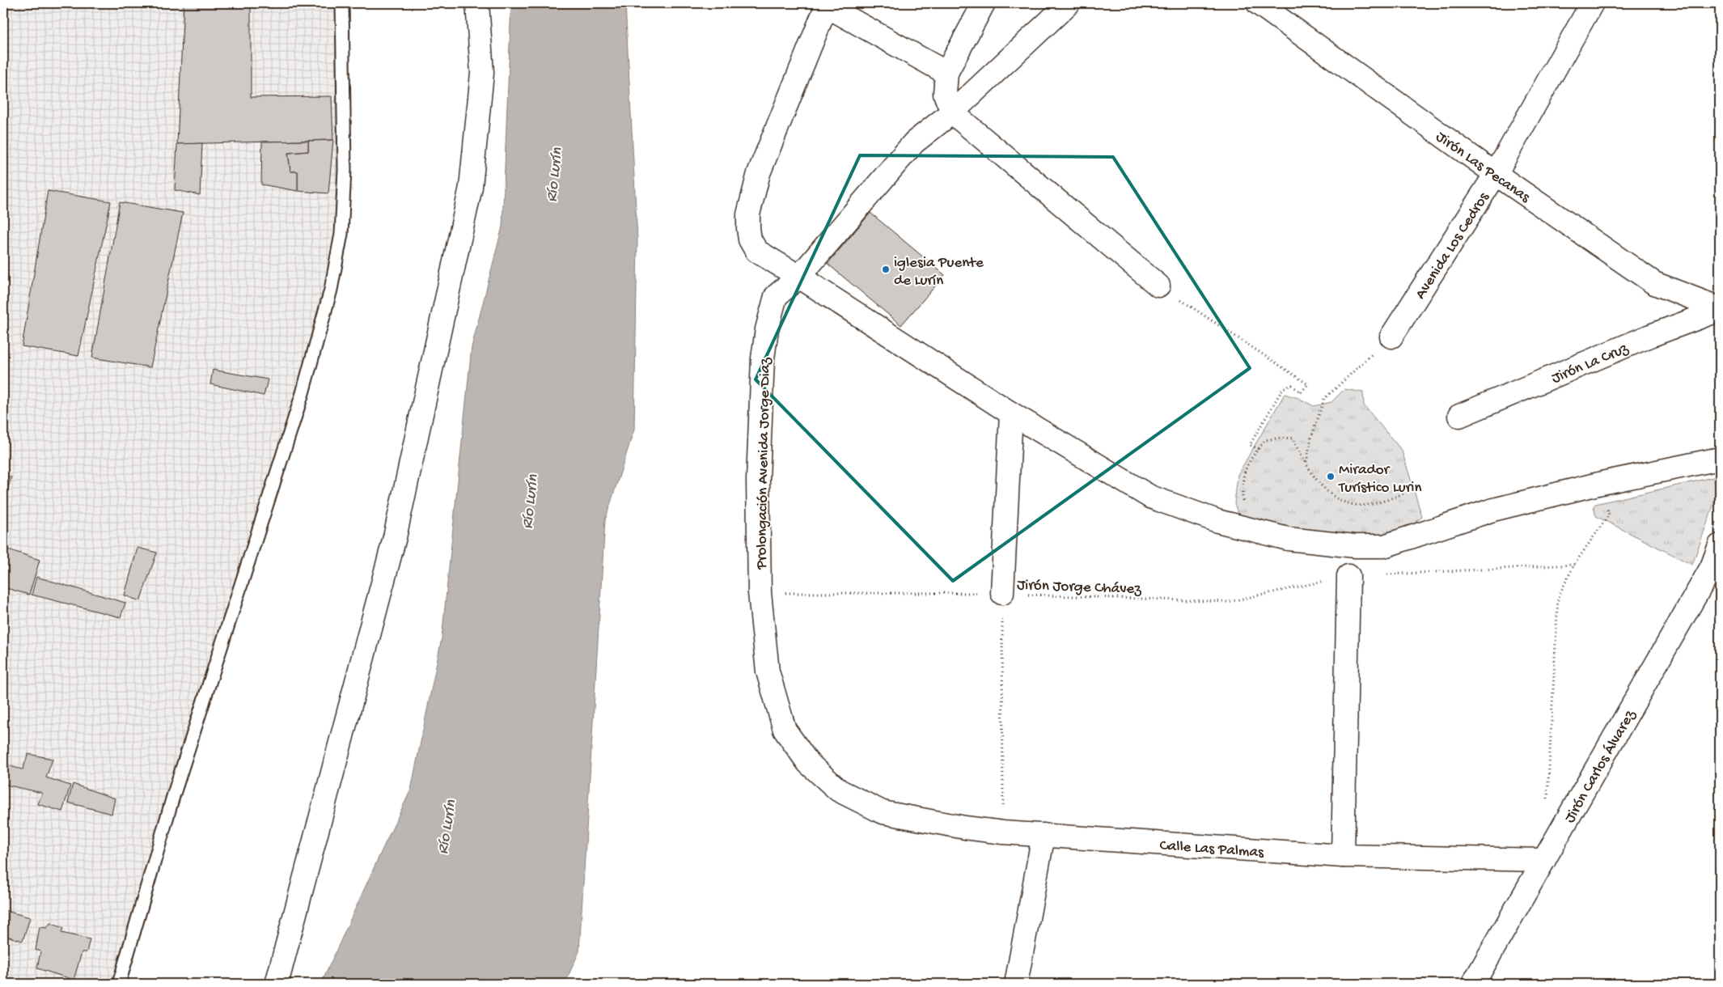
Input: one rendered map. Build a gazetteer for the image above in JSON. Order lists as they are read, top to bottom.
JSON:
{
  "streets": {
    "street": [
      "Jirón Las Pecanas",
      "Avenida Los Cedros",
      "Jirón La Cruz",
      "Prolongación Avenida Jorge Diaz",
      "Jirón Carlos Álvarez",
      "Calle Las Palmas"
    ],
    "path": ["Jirón Jorge Chávez"]
  },
  "crossings": [
    ["Jirón Las Pecanas", "Avenida Los Cedros"],
    ["Jirón Las Pecanas", "Jirón La Cruz"],
    ["Prolongación Avenida Jorge Diaz", "Jirón Jorge Chávez"],
    ["Prolongación Avenida Jorge Diaz", "Calle Las Palmas"],
    ["Jirón Carlos Álvarez", "Calle Las Palmas"]
  ],
  "water": ["Río Lurín"],
  "places": ["iglesia Puente de Lurín", "Mirador Turístico Lurin"]
}
